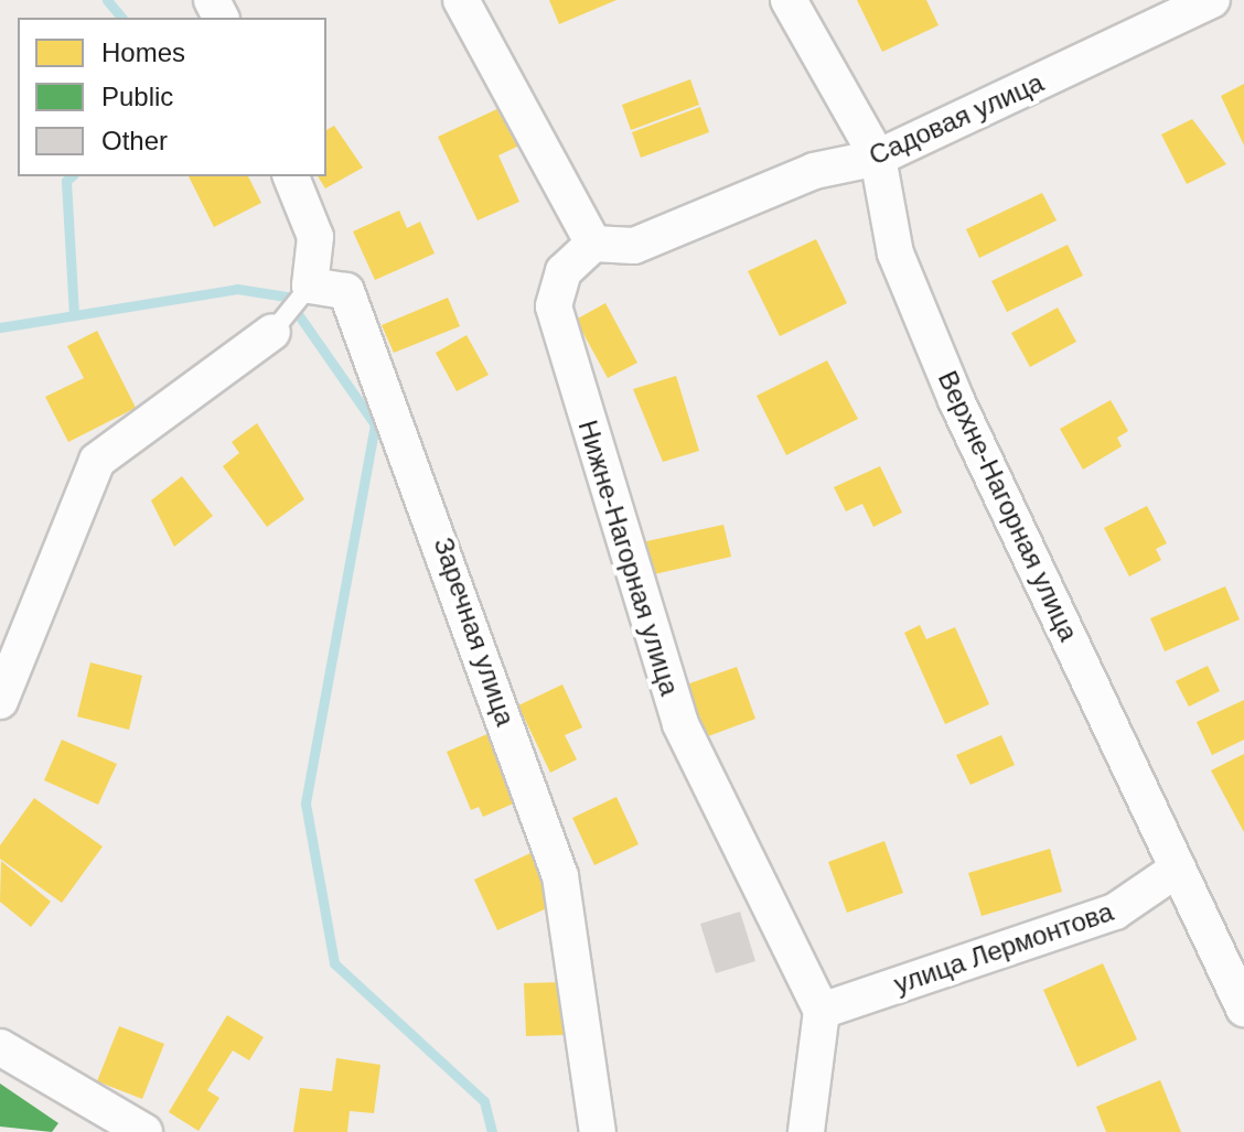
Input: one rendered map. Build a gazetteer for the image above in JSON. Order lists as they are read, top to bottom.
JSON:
{
  "streets": {
    "street": [
      "Садовая улица",
      "Верхне-Нагорная улица",
      "Нижне-Нагорная улица",
      "Заречная улица",
      "улица Лермонтова"
    ]
  },
  "crossings": [
    ["Садовая улица", "Верхне-Нагорная улица"],
    ["Садовая улица", "Нижне-Нагорная улица"],
    ["Верхне-Нагорная улица", "улица Лермонтова"],
    ["Нижне-Нагорная улица", "улица Лермонтова"]
  ],
  "legend": ["Homes", "Public", "Other"]
}
